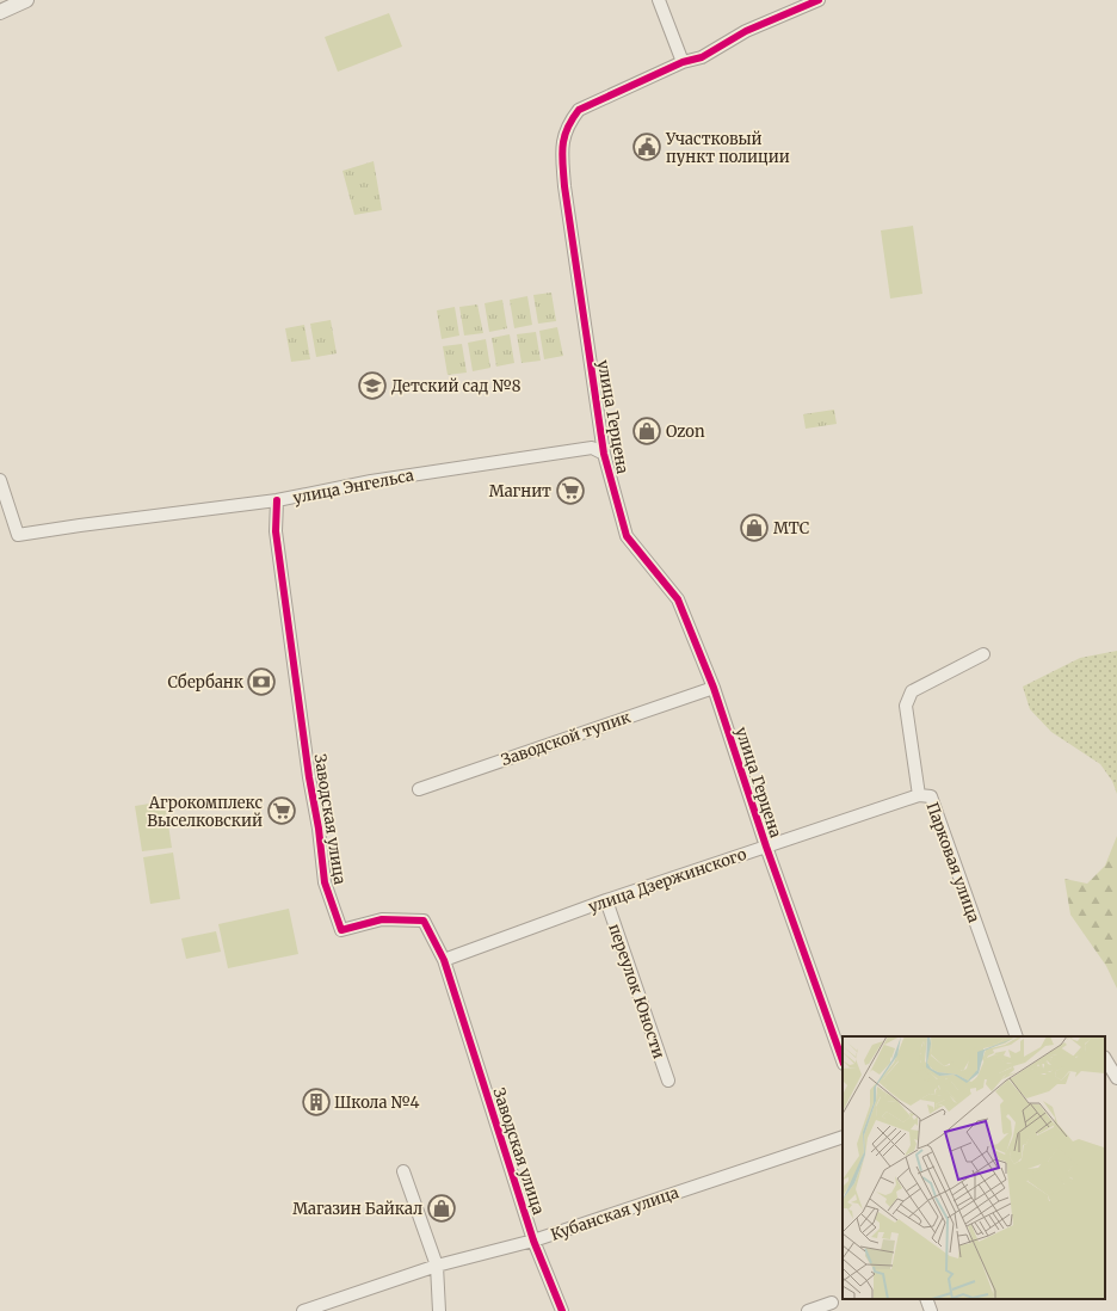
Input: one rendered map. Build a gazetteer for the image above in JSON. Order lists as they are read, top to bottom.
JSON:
{
  "streets": {
    "street": [
      "улица Герцена",
      "улица Энгельса",
      "Заводской тупик",
      "Заводская улица",
      "Парковая улица",
      "улица Дзержинского",
      "переулок Юности",
      "Кубанская улица"
    ]
  },
  "crossings": [
    ["улица Герцена", "улица Энгельса"],
    ["улица Герцена", "Заводской тупик"],
    ["улица Герцена", "улица Дзержинского"],
    ["улица Энгельса", "Заводская улица"],
    ["Заводская улица", "улица Дзержинского"],
    ["Заводская улица", "Кубанская улица"],
    ["Парковая улица", "улица Дзержинского"],
    ["улица Дзержинского", "переулок Юности"]
  ],
  "places": {
    "public building": ["Участковый пункт полиции"],
    "school or university": ["Детский сад №8"],
    "shop": ["Ozon", "МТС", "Магазин Байкал"],
    "supermarket": ["Магнит", "Агрокомплекс Выселковский"],
    "bank": ["Сбербанк"],
    "building": ["Школа №4"]
  }
}
